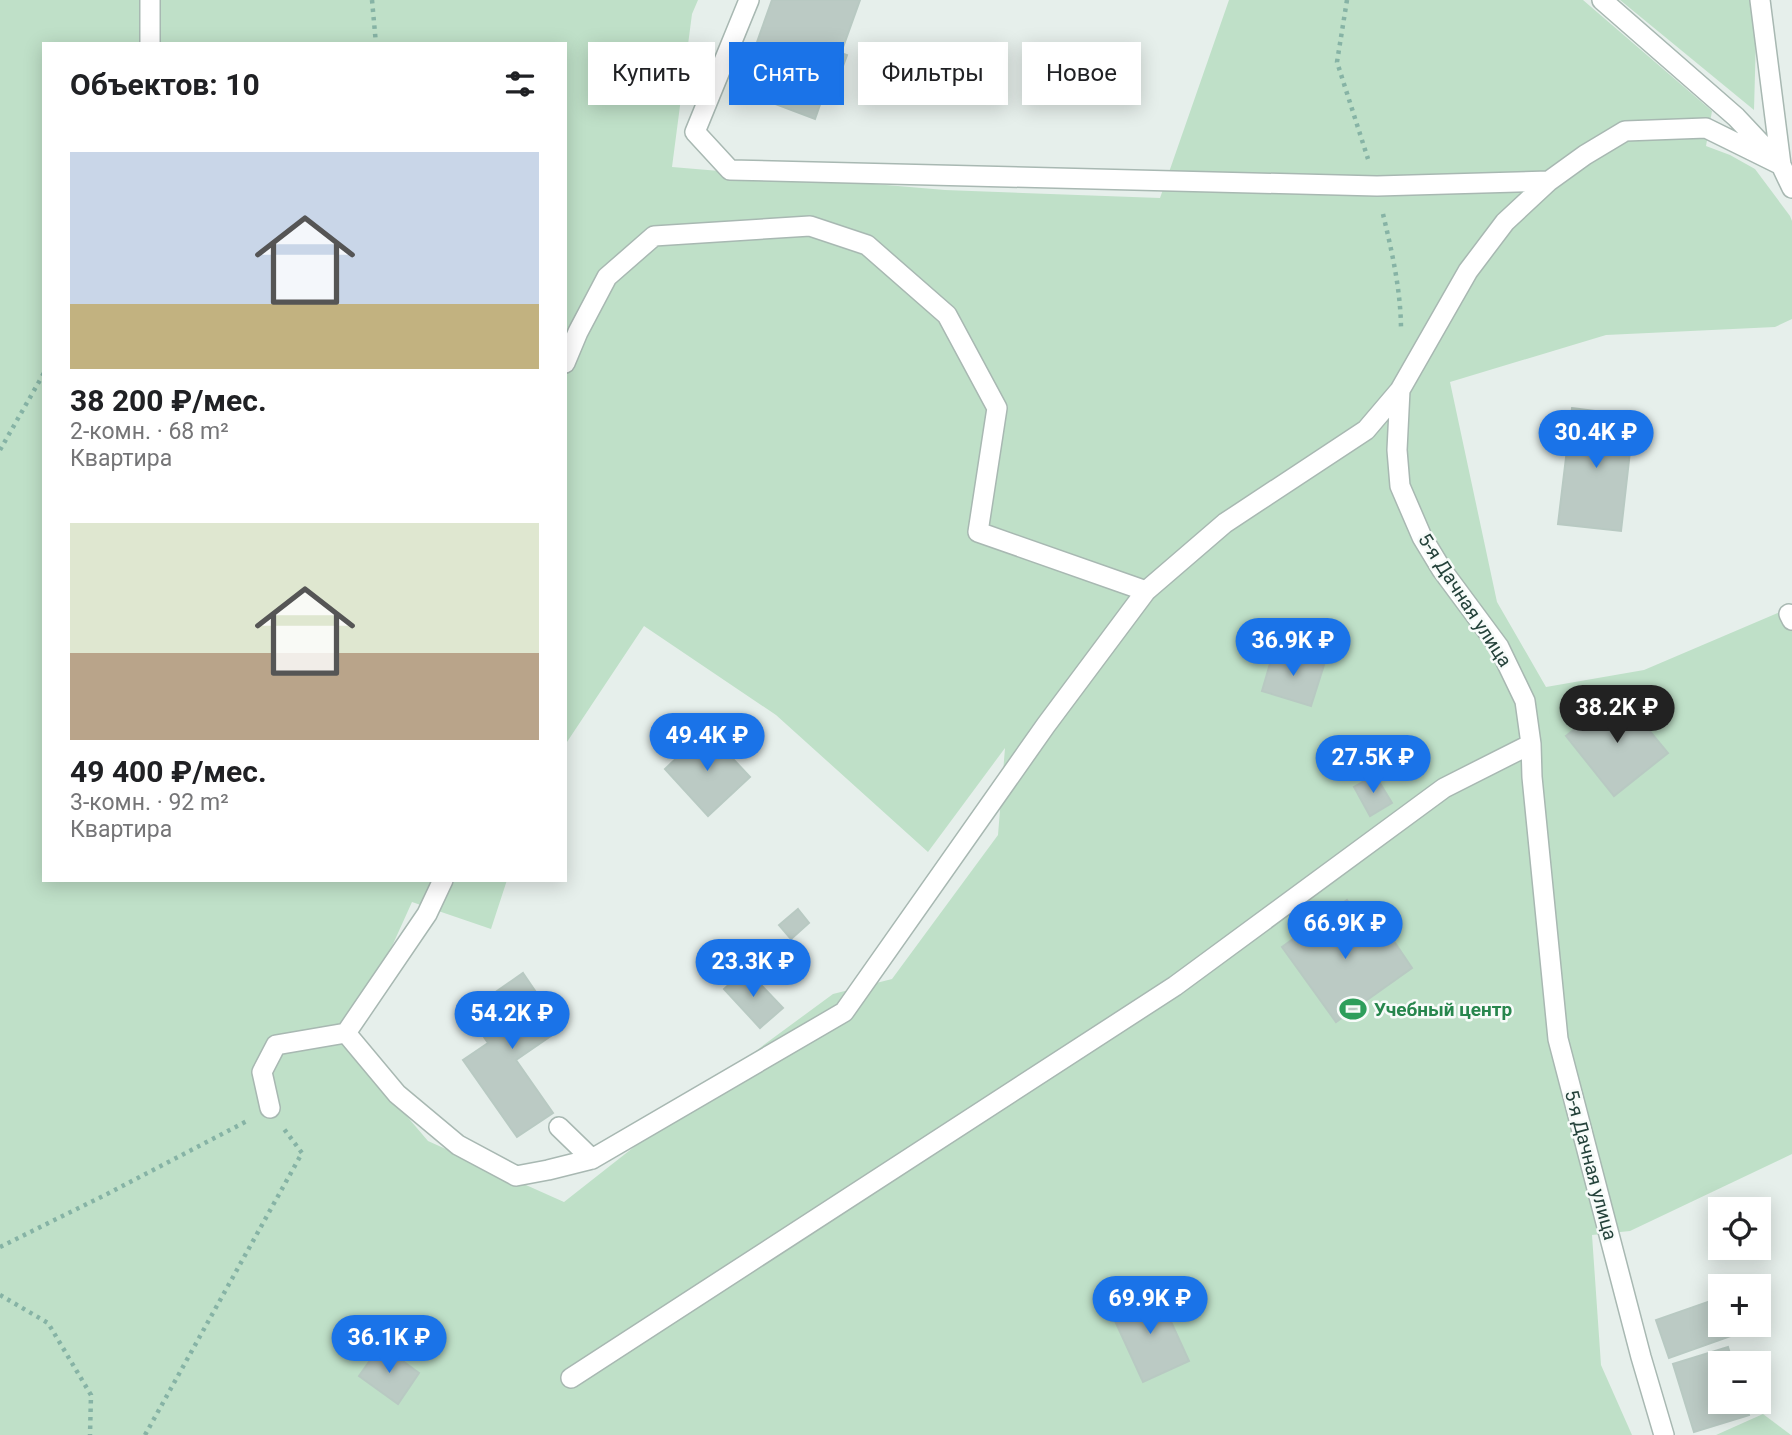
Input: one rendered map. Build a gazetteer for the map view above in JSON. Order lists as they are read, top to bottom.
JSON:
{
  "streets": {
    "lane": ["5-я Дачная улица"]
  },
  "places": {
    "sports": ["Учебный центр"]
  },
  "page": {
    "chip": [
      "Купить",
      "Снять",
      "Фильтры",
      "Новое"
    ],
    "heading": "Объектов: 10",
    "list": [
      {
        "name": "38 200 ₽/мес.",
        "note": "2-комн. · 68 m² · Квартира"
      },
      {
        "name": "49 400 ₽/мес.",
        "note": "3-комн. · 92 m² · Квартира"
      }
    ],
    "price": [
      "30.4K ₽",
      "36.9K ₽",
      "38.2K ₽",
      "49.4K ₽",
      "27.5K ₽",
      "66.9K ₽",
      "23.3K ₽",
      "54.2K ₽",
      "69.9K ₽",
      "36.1K ₽"
    ],
    "map_buttons": ["+", "−"]
  }
}
